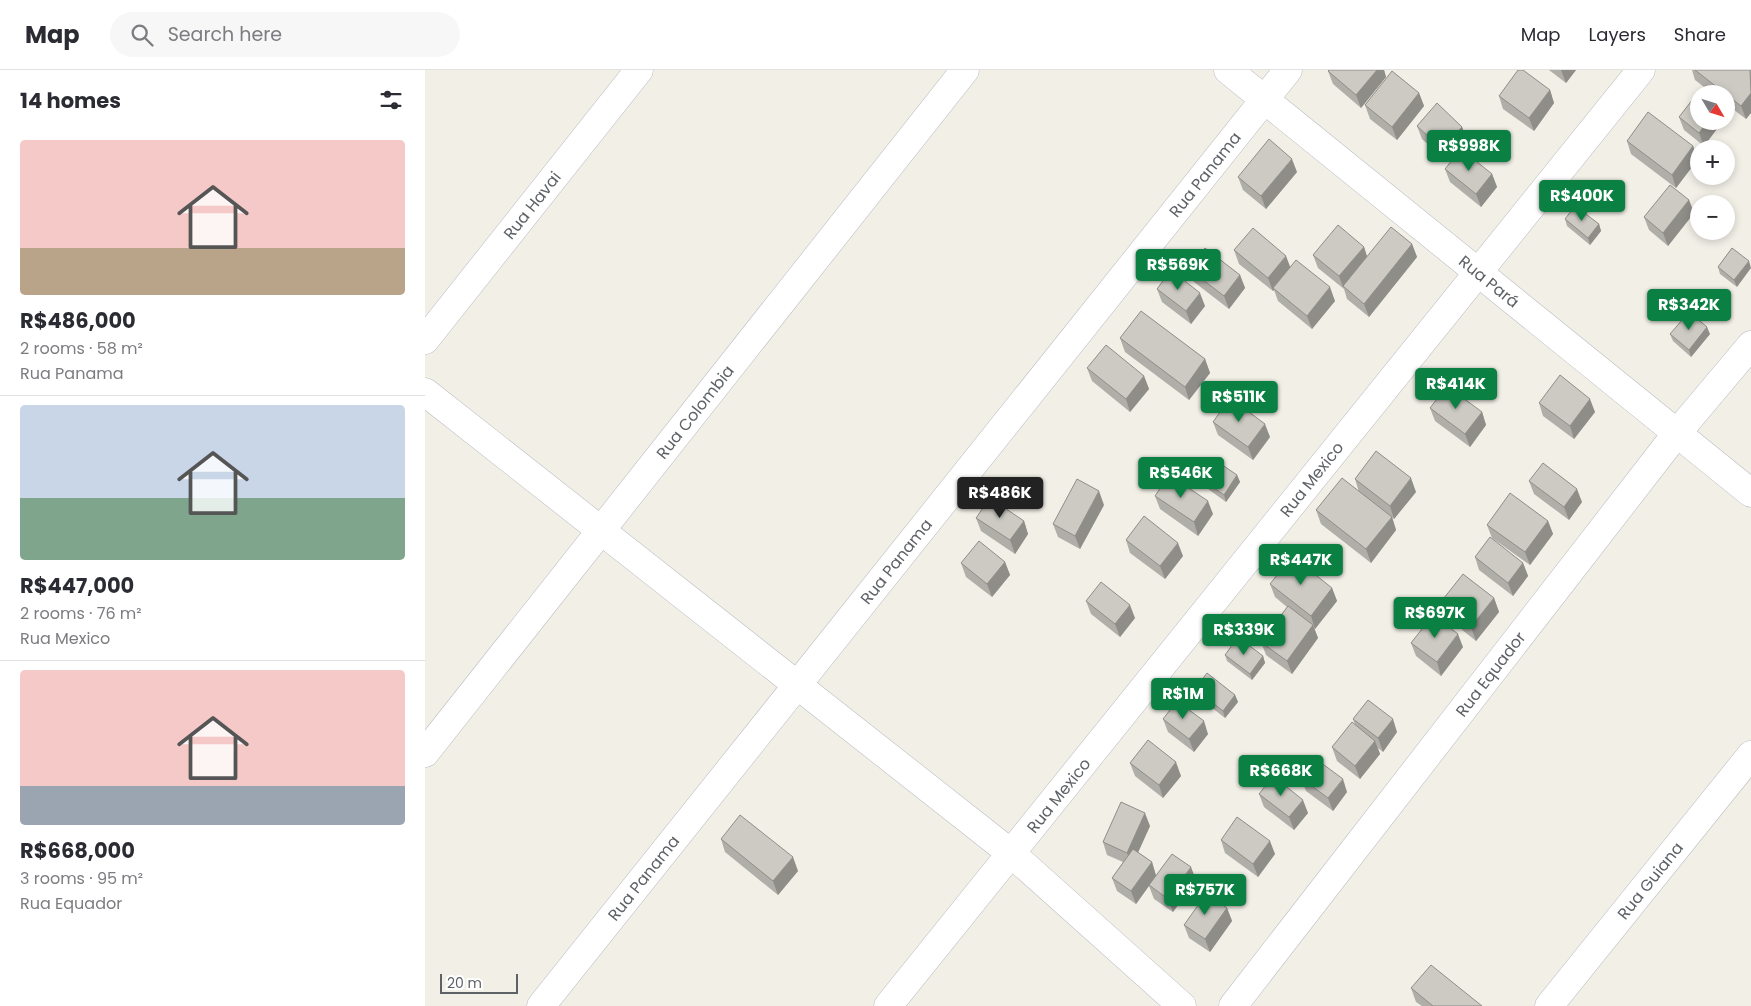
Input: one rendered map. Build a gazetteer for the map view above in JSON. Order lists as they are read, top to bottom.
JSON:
{
  "streets": {
    "street": [
      "Rua Panama",
      "Rua Havai",
      "Rua Pará",
      "Rua Colombia",
      "Rua Mexico",
      "Rua Equador",
      "Rua Guiana"
    ]
  },
  "crossings": [
    ["Rua Panama", "Rua Pará"],
    ["Rua Pará", "Rua Mexico"],
    ["Rua Pará", "Rua Equador"]
  ],
  "scale_bar": "20 m",
  "north": "bottom right",
  "page": {
    "header": "Map",
    "search": "Search here",
    "nav": ["Map", "Layers", "Share"],
    "heading": "14 homes",
    "map_buttons": ["+", "−"],
    "list": [
      {
        "name": "R$486,000",
        "note": "2 rooms · 58 m² · Rua Panama"
      },
      {
        "name": "R$447,000",
        "note": "2 rooms · 76 m² · Rua Mexico"
      },
      {
        "name": "R$668,000",
        "note": "3 rooms · 95 m² · Rua Equador"
      }
    ],
    "price": [
      "R$998K",
      "R$400K",
      "R$569K",
      "R$342K",
      "R$414K",
      "R$511K",
      "R$546K",
      "R$486K",
      "R$447K",
      "R$697K",
      "R$339K",
      "R$1M",
      "R$668K",
      "R$757K"
    ],
    "scale": "20 m"
  }
}
